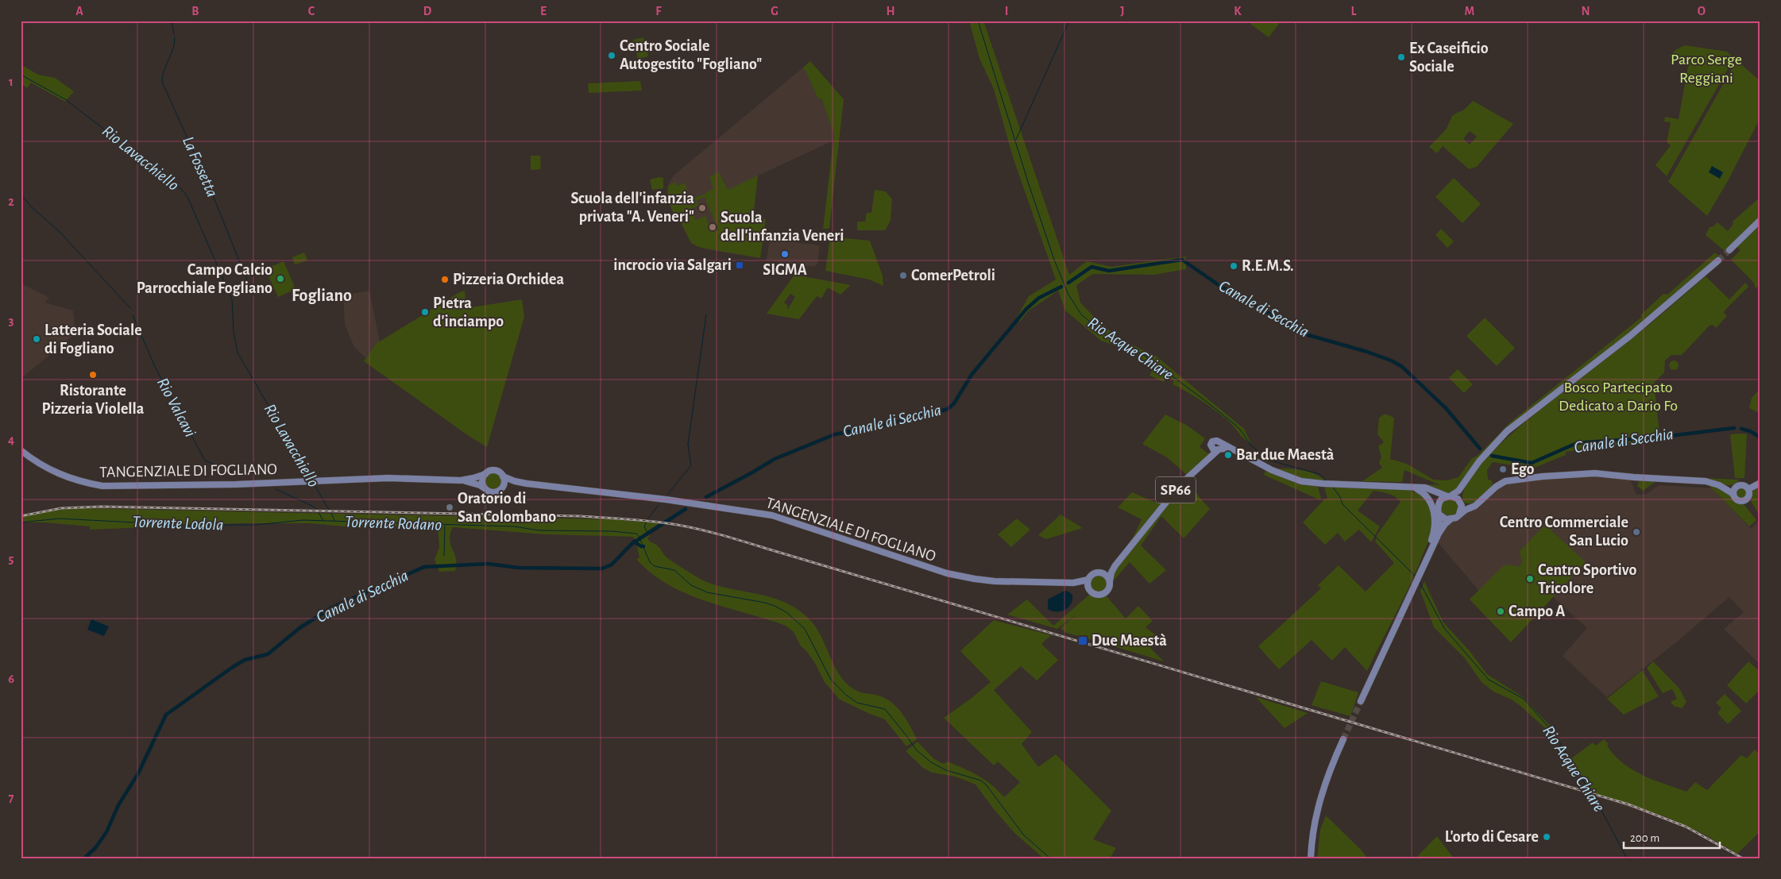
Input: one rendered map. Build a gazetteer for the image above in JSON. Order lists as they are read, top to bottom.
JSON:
{
  "streets": {
    "main road": ["TANGENZIALE DI FOGLIANO", "SP66"]
  },
  "districts": ["Fogliano"],
  "water": [
    "Rio Lavacchiello",
    "La Fossetta",
    "Canale di Secchia",
    "Rio Acque Chiare",
    "Rio Valcavi",
    "Torrente Lodola",
    "Torrente Rodano"
  ],
  "parks": ["Parco Serge Reggiani", "Bosco Partecipato Dedicato a Dario Fo"],
  "places": {
    "other": [
      "Centro Sociale Autogestito \"Fogliano\"",
      "Ex Caseificio Sociale",
      "Scuola dell'infanzia privata \"A. Veneri\"",
      "Scuola dell'infanzia Veneri",
      "SIGMA",
      "R.E.M.S.",
      "ComerPetroli",
      "Campo Calcio Parrocchiale Fogliano",
      "Pizzeria Orchidea",
      "Pietra d'inciampo",
      "Latteria Sociale di Fogliano",
      "Ristorante Pizzeria Violella",
      "Bar due Maestà",
      "Ego",
      "Oratorio di San Colombano",
      "Centro Commerciale San Lucio",
      "Centro Sportivo Tricolore",
      "Campo A",
      "L'orto di Cesare"
    ],
    "transit": ["incrocio via Salgari", "Due Maestà"]
  },
  "scale_bar": "200 m",
  "grid": {
    "columns": [
      "A",
      "B",
      "C",
      "D",
      "E",
      "F",
      "G",
      "H",
      "I",
      "J",
      "K",
      "L",
      "M",
      "N",
      "O"
    ],
    "rows": [
      "1",
      "2",
      "3",
      "4",
      "5",
      "6",
      "7"
    ]
  }
}
